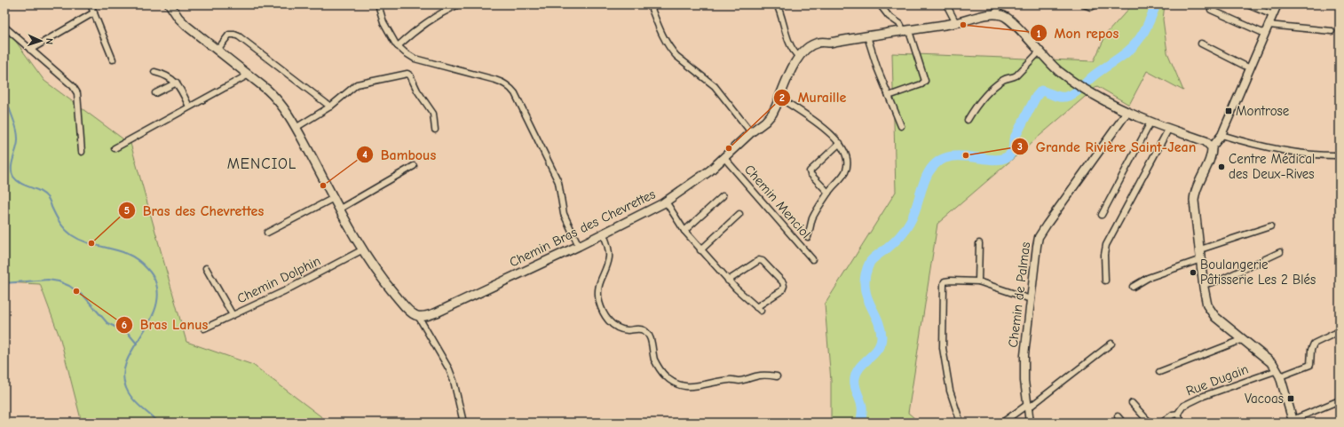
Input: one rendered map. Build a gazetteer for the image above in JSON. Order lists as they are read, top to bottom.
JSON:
{
  "streets": {
    "main road": ["Chemin Bras des Chevrettes"],
    "street": [
      "Chemin Menciol",
      "Chemin Dolphin",
      "Chemin de Palmas",
      "Rue Dugain"
    ]
  },
  "crossings": [
    ["Chemin Menciol", "Chemin Bras des Chevrettes"]
  ],
  "districts": ["MENCIOL"],
  "places": {
    "other": [
      "Mon repos",
      "Muraille",
      "Grande Rivière Saint-Jean",
      "Centre Médical des Deux-Rives",
      "Bambous",
      "Bras des Chevrettes",
      "Boulangerie Pâtisserie Les 2 Blés",
      "Bras Lanus"
    ],
    "transit": ["Montrose", "Vacoas"]
  },
  "north": "right"
}
